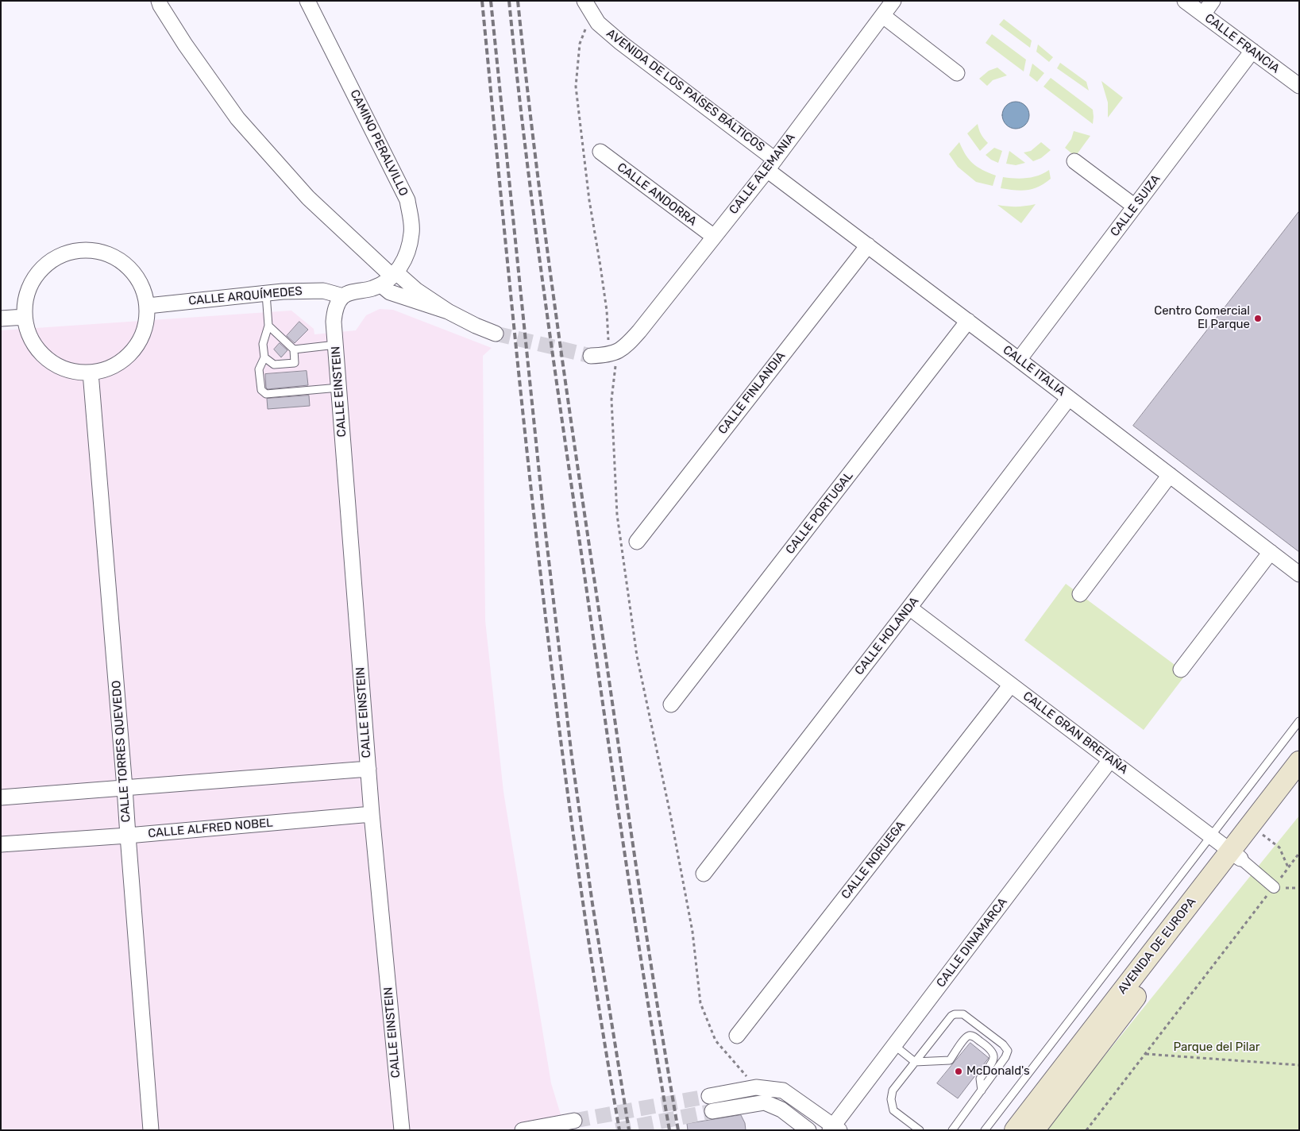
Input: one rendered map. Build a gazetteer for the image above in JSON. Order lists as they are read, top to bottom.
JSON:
{
  "streets": {
    "main road": ["AVENIDA DE EUROPA"],
    "street": [
      "CALLE FRANCIA",
      "AVENIDA DE LOS PAÍSES BÁLTICOS",
      "CAMINO PERALVILLO",
      "CALLE ALEMANIA",
      "CALLE ANDORRA",
      "CALLE SUIZA",
      "CALLE ARQUÍMEDES",
      "CALLE ITALIA",
      "CALLE EINSTEIN",
      "CALLE FINLANDIA",
      "CALLE PORTUGAL",
      "CALLE HOLANDA",
      "CALLE GRAN BRETAÑA",
      "CALLE TORRES QUEVEDO",
      "CALLE ALFRED NOBEL",
      "CALLE NORUEGA",
      "CALLE DINAMARCA"
    ]
  },
  "crossings": [
    ["CALLE FRANCIA", "CALLE SUIZA"],
    ["AVENIDA DE LOS PAÍSES BÁLTICOS", "CALLE ALEMANIA"],
    ["AVENIDA DE LOS PAÍSES BÁLTICOS", "CALLE ITALIA"],
    ["CALLE ALEMANIA", "CALLE ANDORRA"],
    ["CALLE ALEMANIA", "CALLE ITALIA"],
    ["CALLE SUIZA", "CALLE ITALIA"],
    ["CALLE ARQUÍMEDES", "CALLE EINSTEIN"],
    ["CALLE ARQUÍMEDES", "CALLE TORRES QUEVEDO"],
    ["CALLE ITALIA", "CALLE FINLANDIA"],
    ["CALLE ITALIA", "CALLE PORTUGAL"],
    ["CALLE ITALIA", "CALLE HOLANDA"],
    ["CALLE EINSTEIN", "CALLE ALFRED NOBEL"],
    ["CALLE HOLANDA", "CALLE GRAN BRETAÑA"],
    ["CALLE GRAN BRETAÑA", "CALLE NORUEGA"],
    ["CALLE GRAN BRETAÑA", "CALLE DINAMARCA"],
    ["CALLE GRAN BRETAÑA", "AVENIDA DE EUROPA"],
    ["CALLE TORRES QUEVEDO", "CALLE ALFRED NOBEL"]
  ],
  "parks": ["Parque del Pilar"],
  "places": ["Centro Comercial El Parque", "McDonald's"]
}
